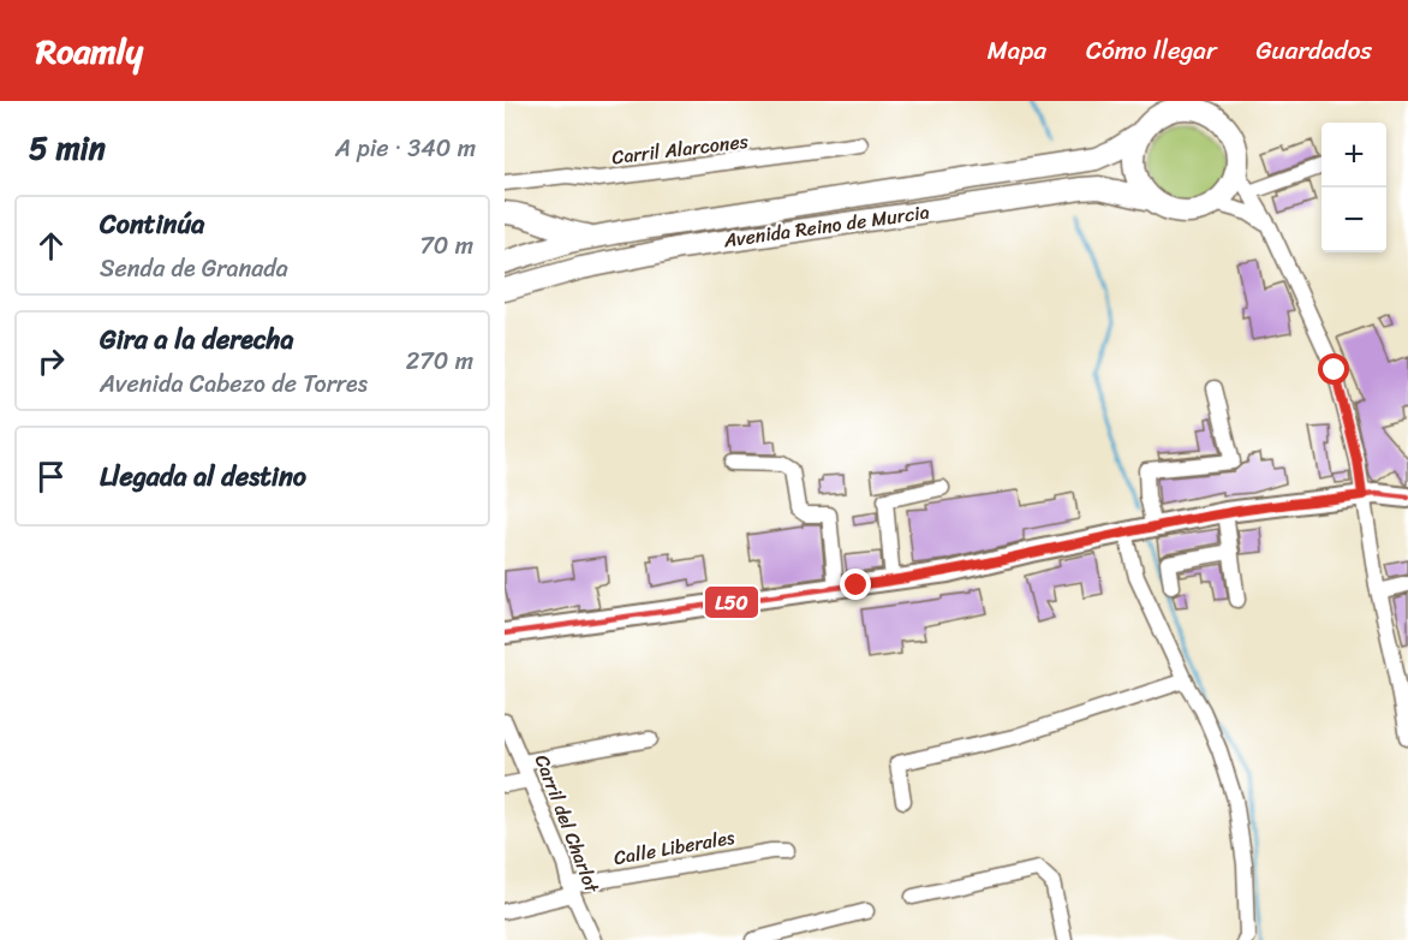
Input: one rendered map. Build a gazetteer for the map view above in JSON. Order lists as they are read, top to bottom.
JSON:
{
  "streets": {
    "main road": ["Avenida Reino de Murcia"],
    "street": ["Carril Alarcones", "Carril del Charlot", "Calle Liberales"]
  },
  "crossings": [
    ["Carril del Charlot", "Calle Liberales"]
  ],
  "lines": ["transit line L50"],
  "page": {
    "header": "Roamly",
    "nav": ["Mapa", "Cómo llegar", "Guardados"],
    "heading": ["5 min", "A pie · 340 m"],
    "map_buttons": ["+", "−"],
    "list": [
      ["Continúa", "Senda de Granada", "70 m"],
      ["Gira a la derecha", "Avenida Cabezo de Torres", "270 m"],
      "Llegada al destino"
    ]
  }
}
